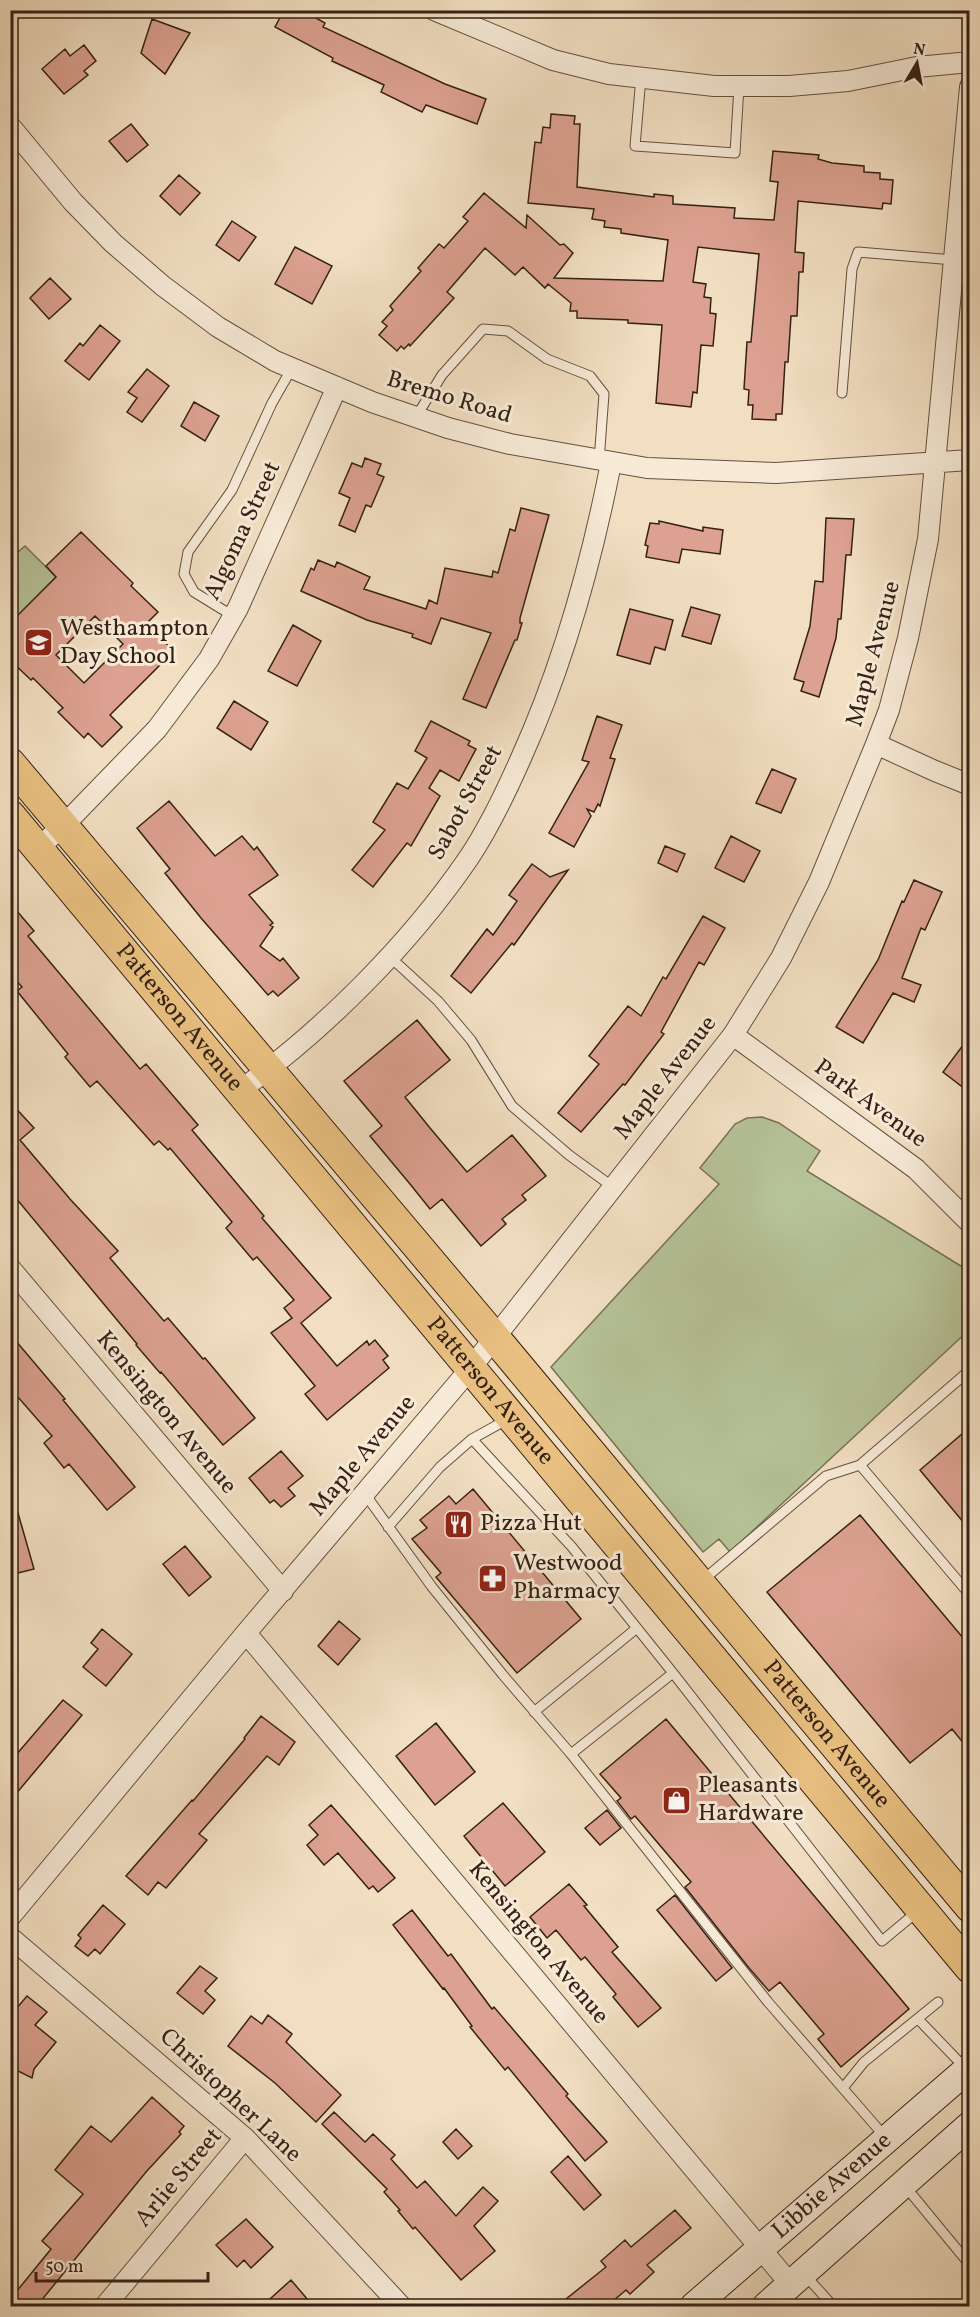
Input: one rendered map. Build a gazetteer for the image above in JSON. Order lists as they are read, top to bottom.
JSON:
{
  "streets": {
    "main road": ["Patterson Avenue", "Libbie Avenue"],
    "street": [
      "Bremo Road",
      "Algoma Street",
      "Maple Avenue",
      "Sabot Street",
      "Park Avenue",
      "Kensington Avenue",
      "Christopher Lane",
      "Arlie Street"
    ]
  },
  "crossings": [
    ["Bremo Road", "Algoma Street"],
    ["Bremo Road", "Maple Avenue"],
    ["Bremo Road", "Sabot Street"],
    ["Algoma Street", "Patterson Avenue"],
    ["Maple Avenue", "Patterson Avenue"],
    ["Maple Avenue", "Park Avenue"],
    ["Maple Avenue", "Kensington Avenue"],
    ["Sabot Street", "Patterson Avenue"],
    ["Kensington Avenue", "Libbie Avenue"],
    ["Christopher Lane", "Arlie Street"]
  ],
  "places": {
    "school or university": ["Westhampton Day School"],
    "restaurant": ["Pizza Hut"],
    "pharmacy": ["Westwood Pharmacy"],
    "shop": ["Pleasants Hardware"]
  },
  "scale_bar": "50 m",
  "north": "top"
}
